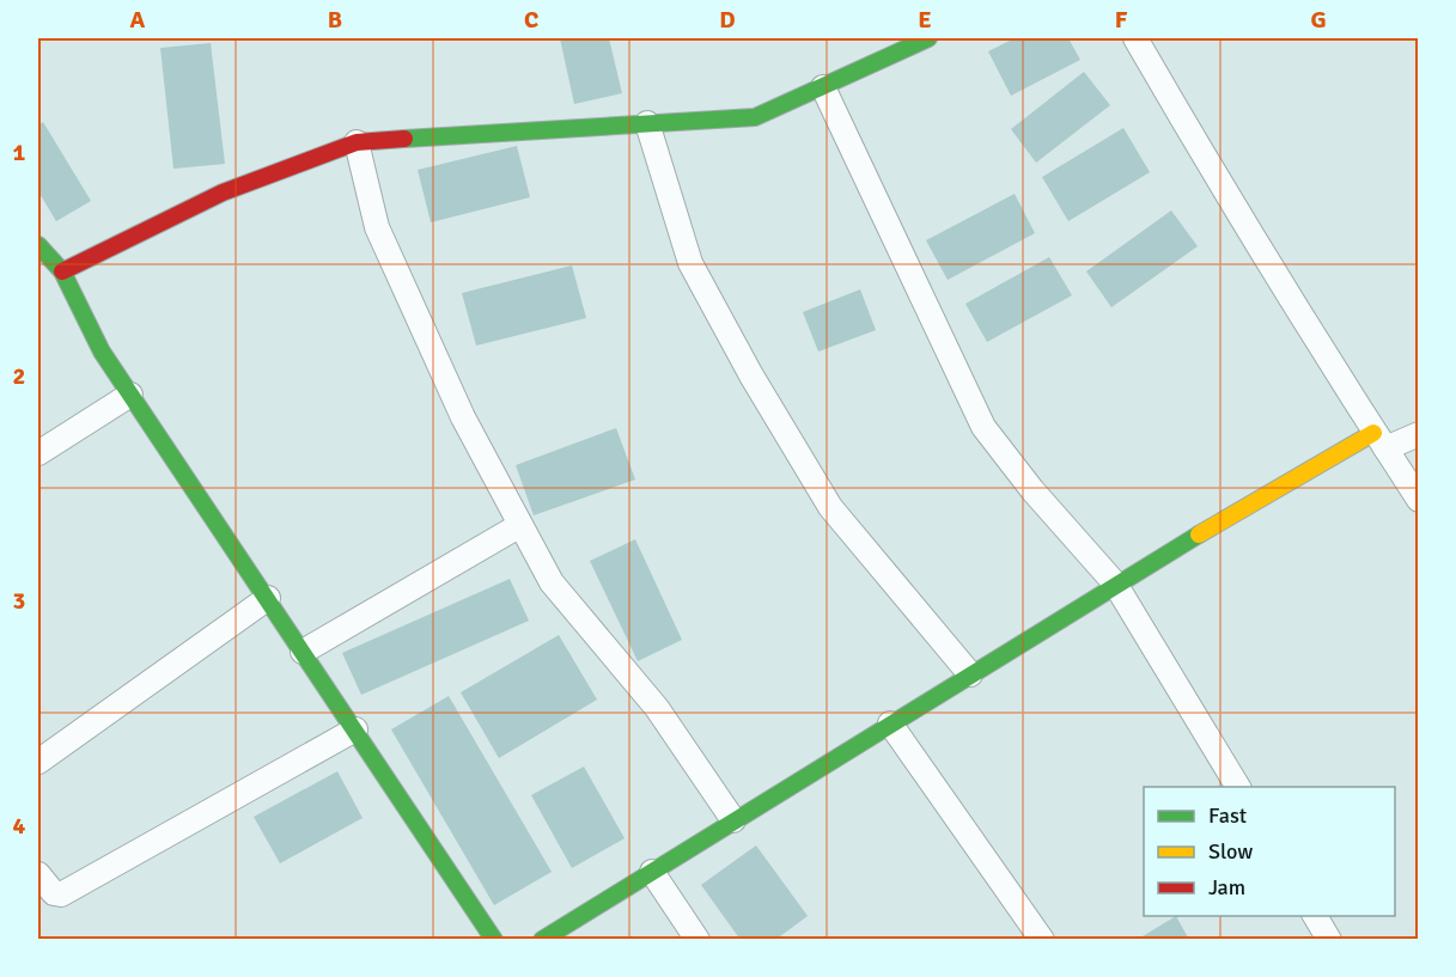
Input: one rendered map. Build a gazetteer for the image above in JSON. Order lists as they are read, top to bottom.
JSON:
{
  "legend": ["Fast", "Slow", "Jam"],
  "grid": {
    "columns": [
      "A",
      "B",
      "C",
      "D",
      "E",
      "F",
      "G"
    ],
    "rows": [
      "1",
      "2",
      "3",
      "4"
    ]
  }
}
